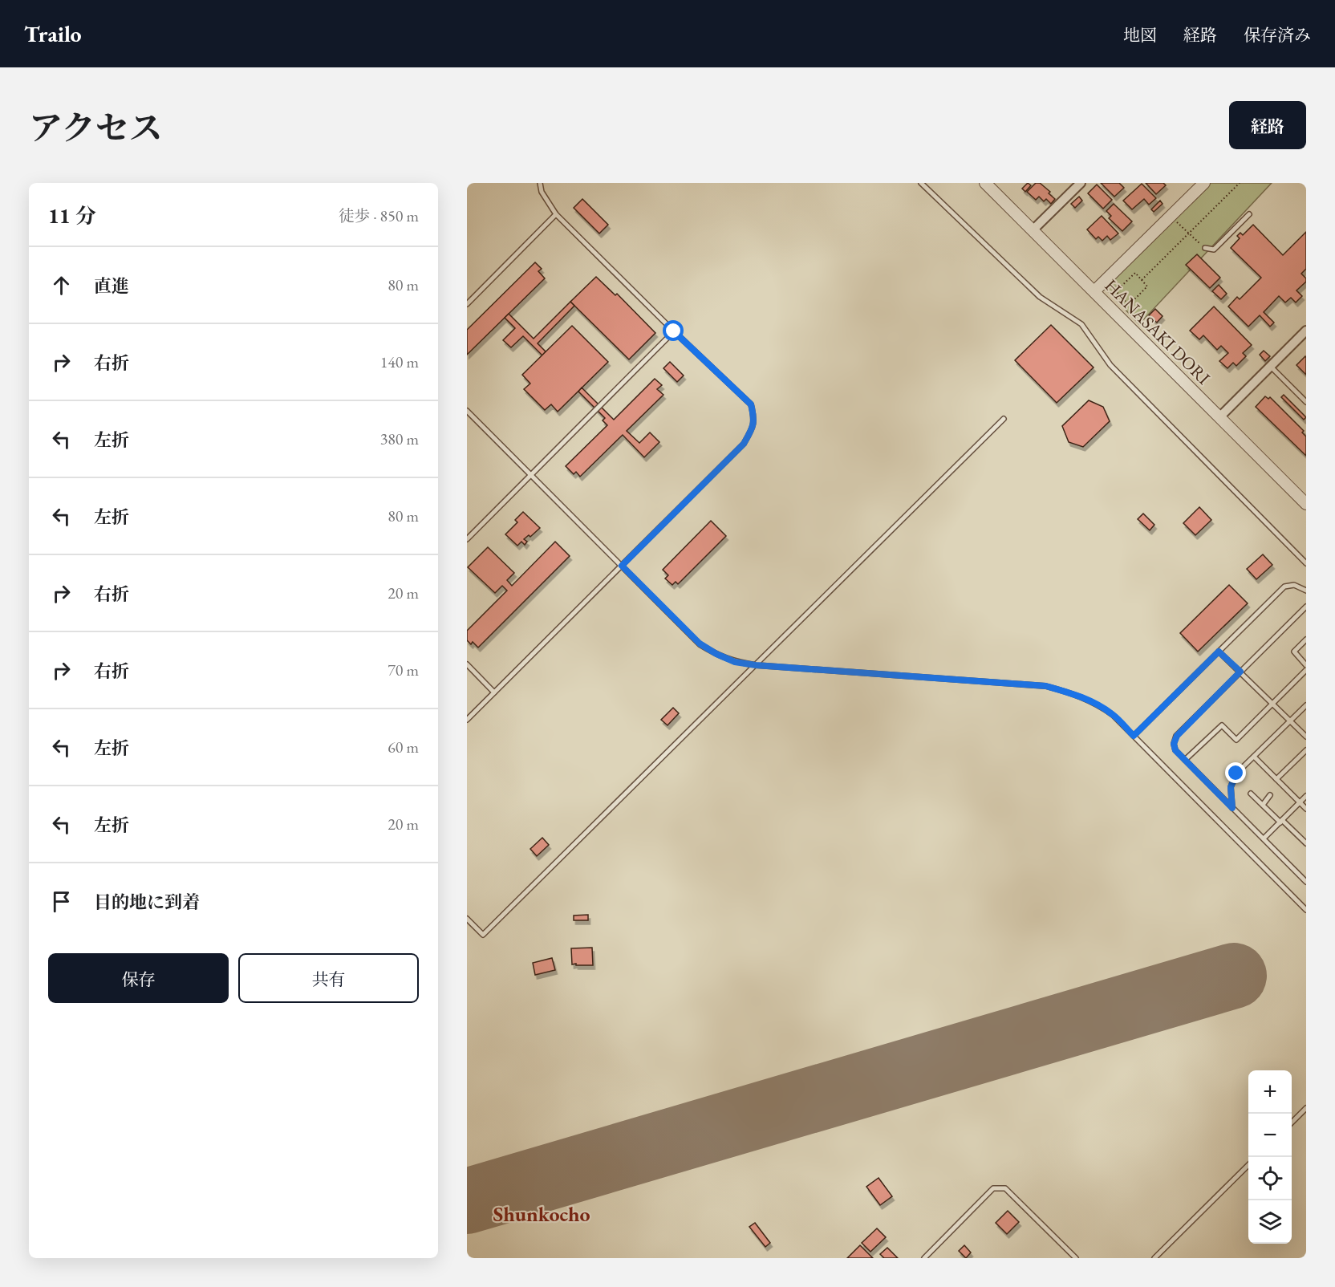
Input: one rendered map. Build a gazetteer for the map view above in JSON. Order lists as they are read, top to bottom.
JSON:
{
  "streets": {
    "street": ["HANASAKI DORI"]
  },
  "districts": ["Shunkocho"],
  "page": {
    "header": "Trailo",
    "nav": ["地図", "経路", "保存済み"],
    "title": "アクセス",
    "buttons": [
      "経路",
      ["保存", "共有"]
    ],
    "heading": ["11 分", "徒歩 · 850 m"],
    "list": [
      ["直進", "80 m"],
      ["右折", "140 m"],
      ["左折", "380 m"],
      ["左折", "80 m"],
      ["右折", "20 m"],
      ["右折", "70 m"],
      ["左折", "60 m"],
      ["左折", "20 m"],
      "目的地に到着"
    ],
    "map_buttons": ["+", "−"]
  }
}
